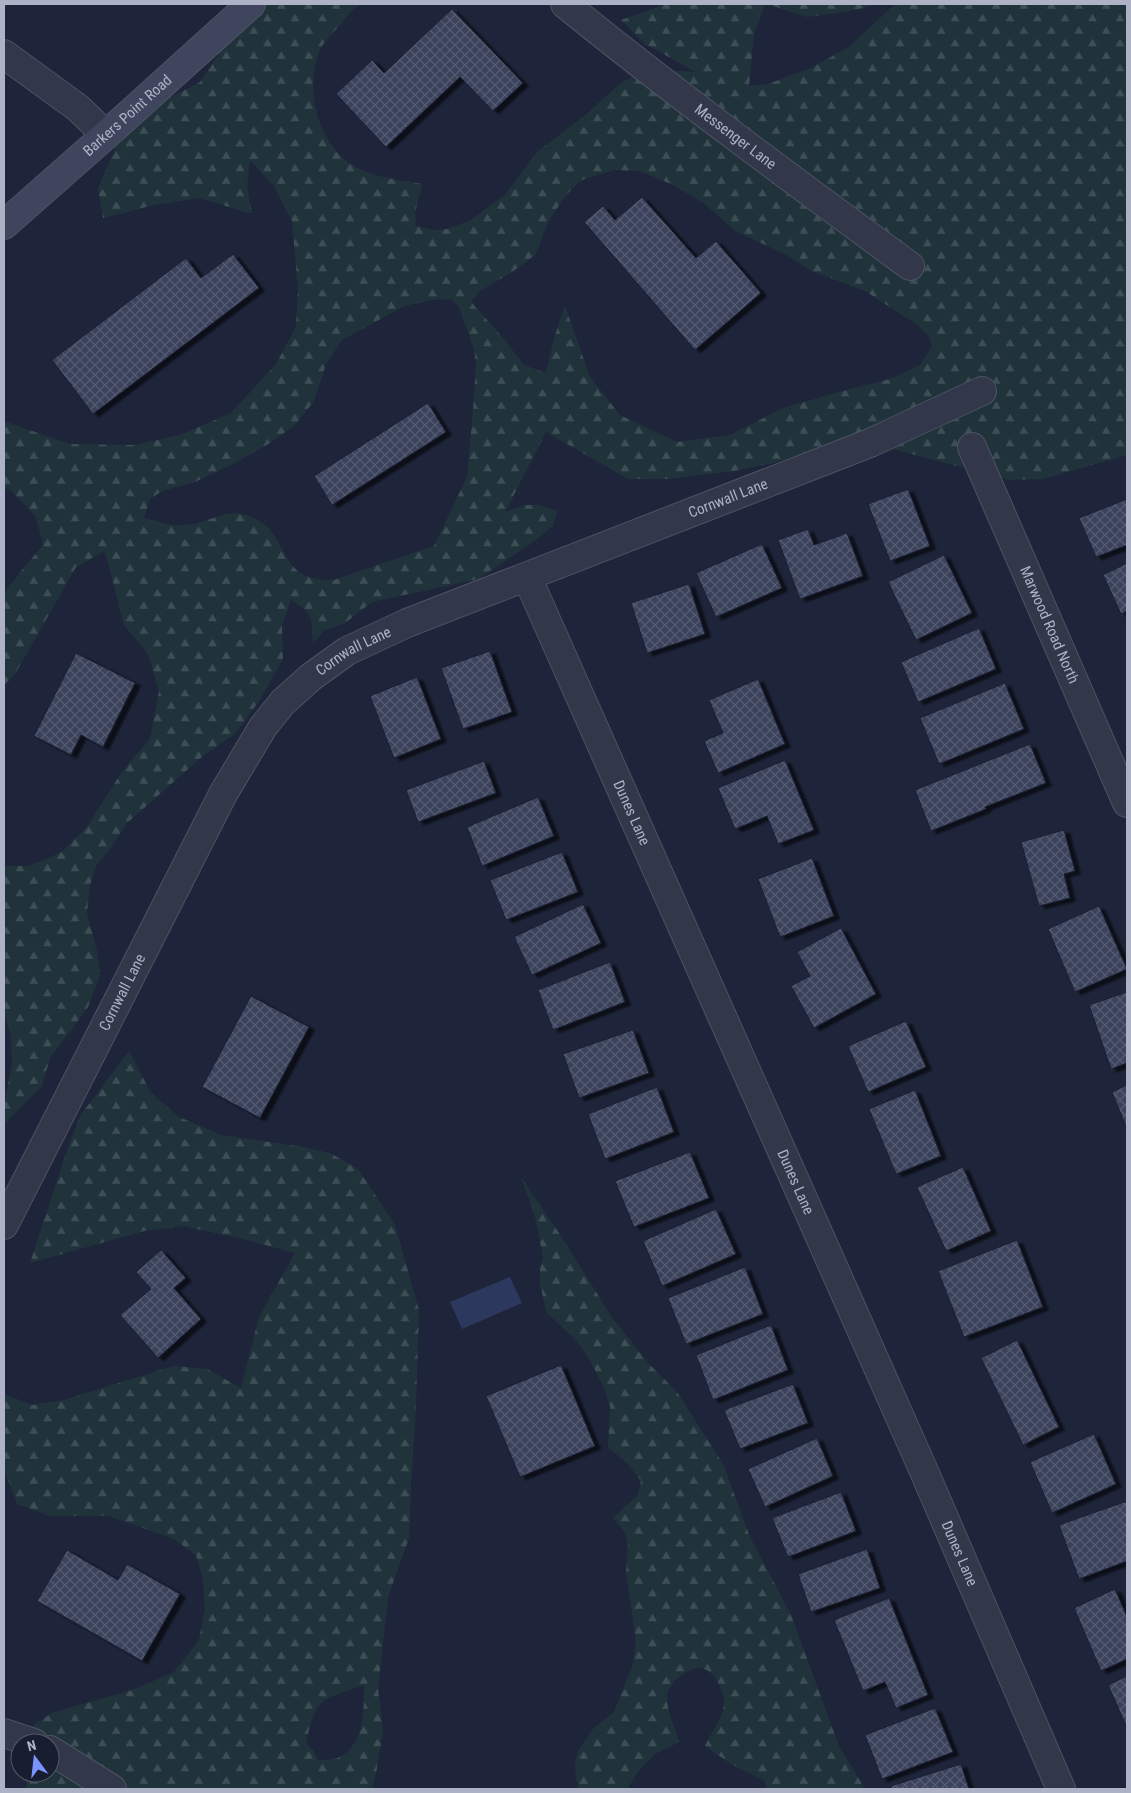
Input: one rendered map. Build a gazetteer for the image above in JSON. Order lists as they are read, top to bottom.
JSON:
{
  "streets": {
    "street": [
      "Barkers Point Road",
      "Messenger Lane",
      "Cornwall Lane",
      "Marwood Road North",
      "Dunes Lane"
    ]
  },
  "crossings": [
    ["Cornwall Lane", "Dunes Lane"]
  ],
  "north": "top"
}
